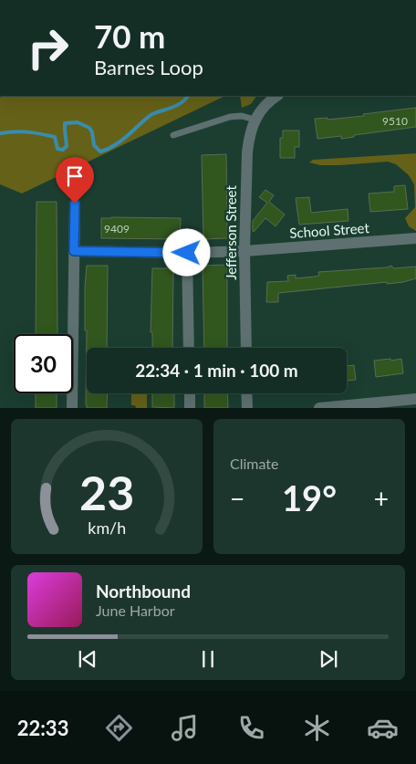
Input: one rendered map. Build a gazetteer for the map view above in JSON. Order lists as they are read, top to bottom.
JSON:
{
  "streets": {
    "street": ["School Street", "Jefferson Street"]
  },
  "crossings": [
    ["School Street", "Jefferson Street"]
  ],
  "house_numbers": ["9510", "9409"],
  "page": {
    "turn": ["70 m", "Barnes Loop"],
    "limit": "30",
    "trip": "22:34 · 1 min · 100 m",
    "tile": "Climate",
    "heat": ["−", "19°", "+"],
    "song": ["Northbound", "June Harbor"],
    "tabs": "22:33",
    "gauge": ["23", "km/h"]
  }
}
